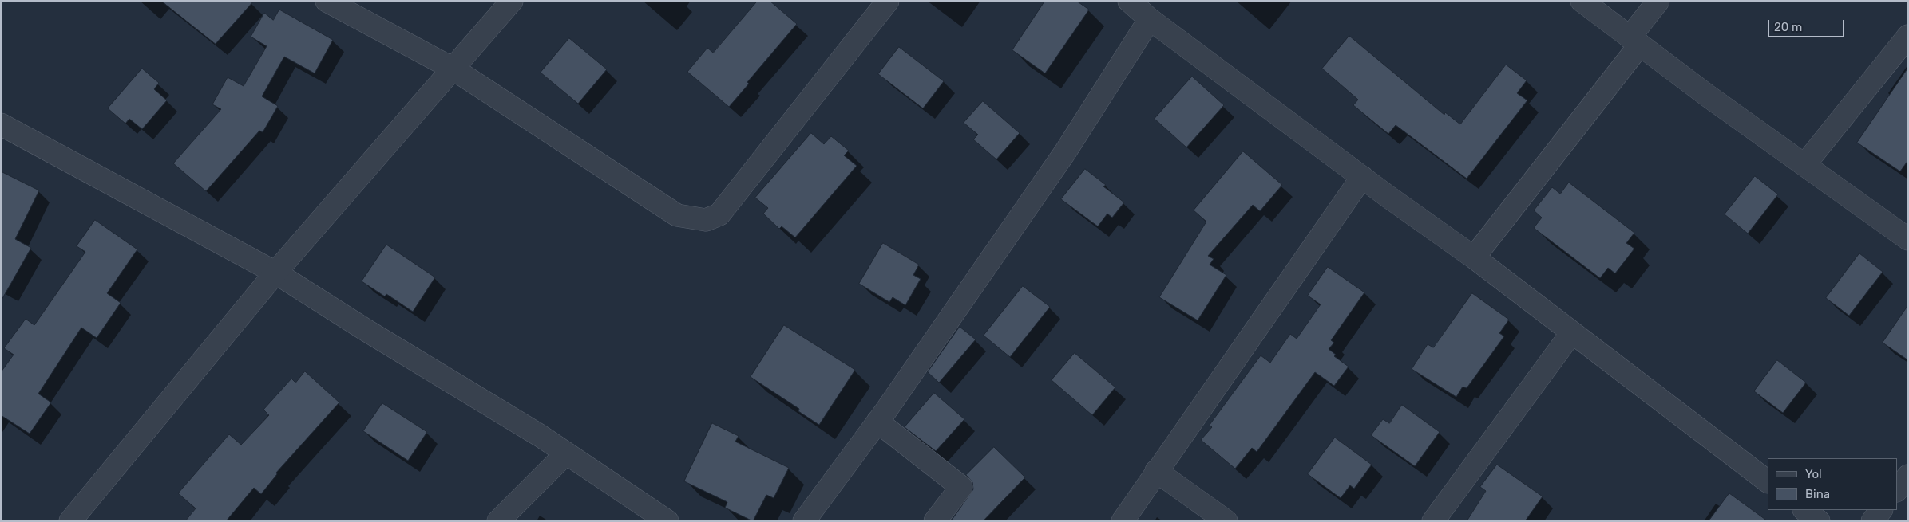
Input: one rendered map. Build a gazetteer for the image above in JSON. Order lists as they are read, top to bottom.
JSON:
{
  "legend": ["Yol", "Bina"],
  "scale_bar": "20 m"
}
